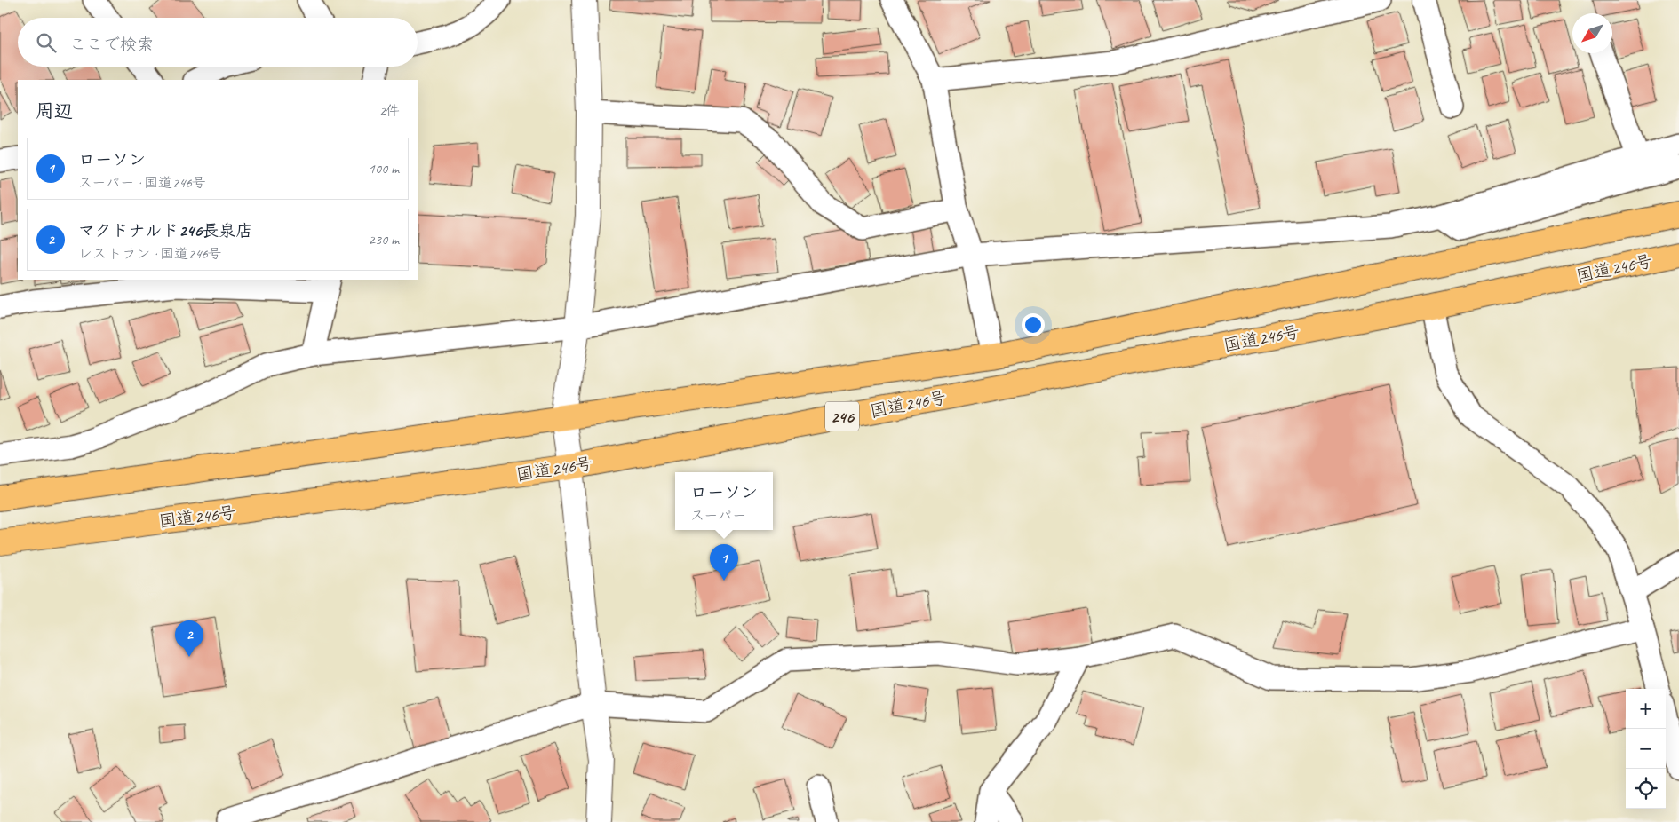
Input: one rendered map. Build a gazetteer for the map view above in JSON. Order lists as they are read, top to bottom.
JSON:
{
  "streets": {
    "highway": ["国道246号", "246"]
  },
  "north": "bottom left",
  "page": {
    "search": "ここで検索",
    "heading": ["周辺", "2件"],
    "list": [
      {
        "mark": "1",
        "name": "ローソン",
        "note": "スーパー · 国道246号",
        "value": "100 m"
      },
      {
        "mark": "2",
        "name": "マクドナルド246長泉店",
        "note": "レストラン · 国道246号",
        "value": "230 m"
      }
    ],
    "popup": ["ローソン", "スーパー"],
    "pins": ["1", "2"],
    "map_buttons": ["+", "−"]
  }
}
